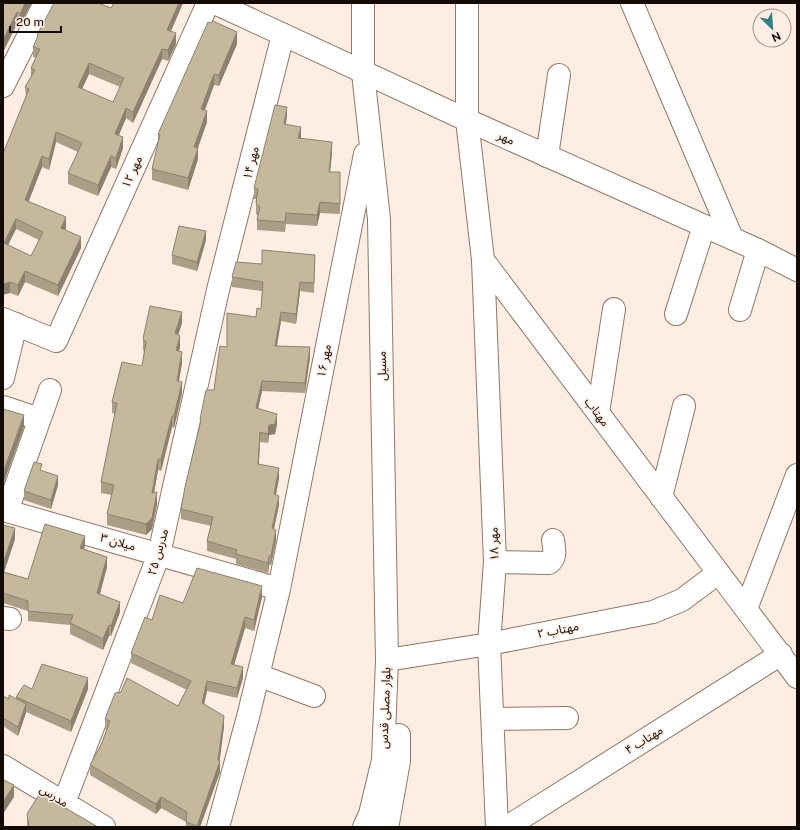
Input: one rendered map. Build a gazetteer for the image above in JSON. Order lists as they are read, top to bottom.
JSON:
{
  "streets": {
    "street": [
      "مهر",
      "مهر ۱۴",
      "مهر ۱۲",
      "مهر ۱۶",
      "مسیل",
      "مهتاب",
      "میلان ۳",
      "مهر ۱۸",
      "مدرس ۲۵",
      "مهتاب ۲",
      "بلوار مصلی قدس",
      "مهتاب ۴",
      "مدرس"
    ]
  },
  "crossings": [
    ["مهر", "مهر ۱۴"],
    ["مهر", "مسیل"],
    ["مهر ۱۴", "مدرس ۲۵"],
    ["مهر ۱۶", "مسیل"],
    ["مهر ۱۶", "میلان ۳"],
    ["مسیل", "مهتاب ۲"],
    ["مسیل", "بلوار مصلی قدس"],
    ["مهتاب", "مهر ۱۸"],
    ["مهتاب", "مهتاب ۲"],
    ["مهتاب", "مهتاب ۴"],
    ["میلان ۳", "مدرس ۲۵"],
    ["مهر ۱۸", "مهتاب ۲"],
    ["مدرس ۲۵", "مدرس"],
    ["مهتاب ۲", "بلوار مصلی قدس"]
  ],
  "scale_bar": "20 m",
  "north": "bottom right"
}
